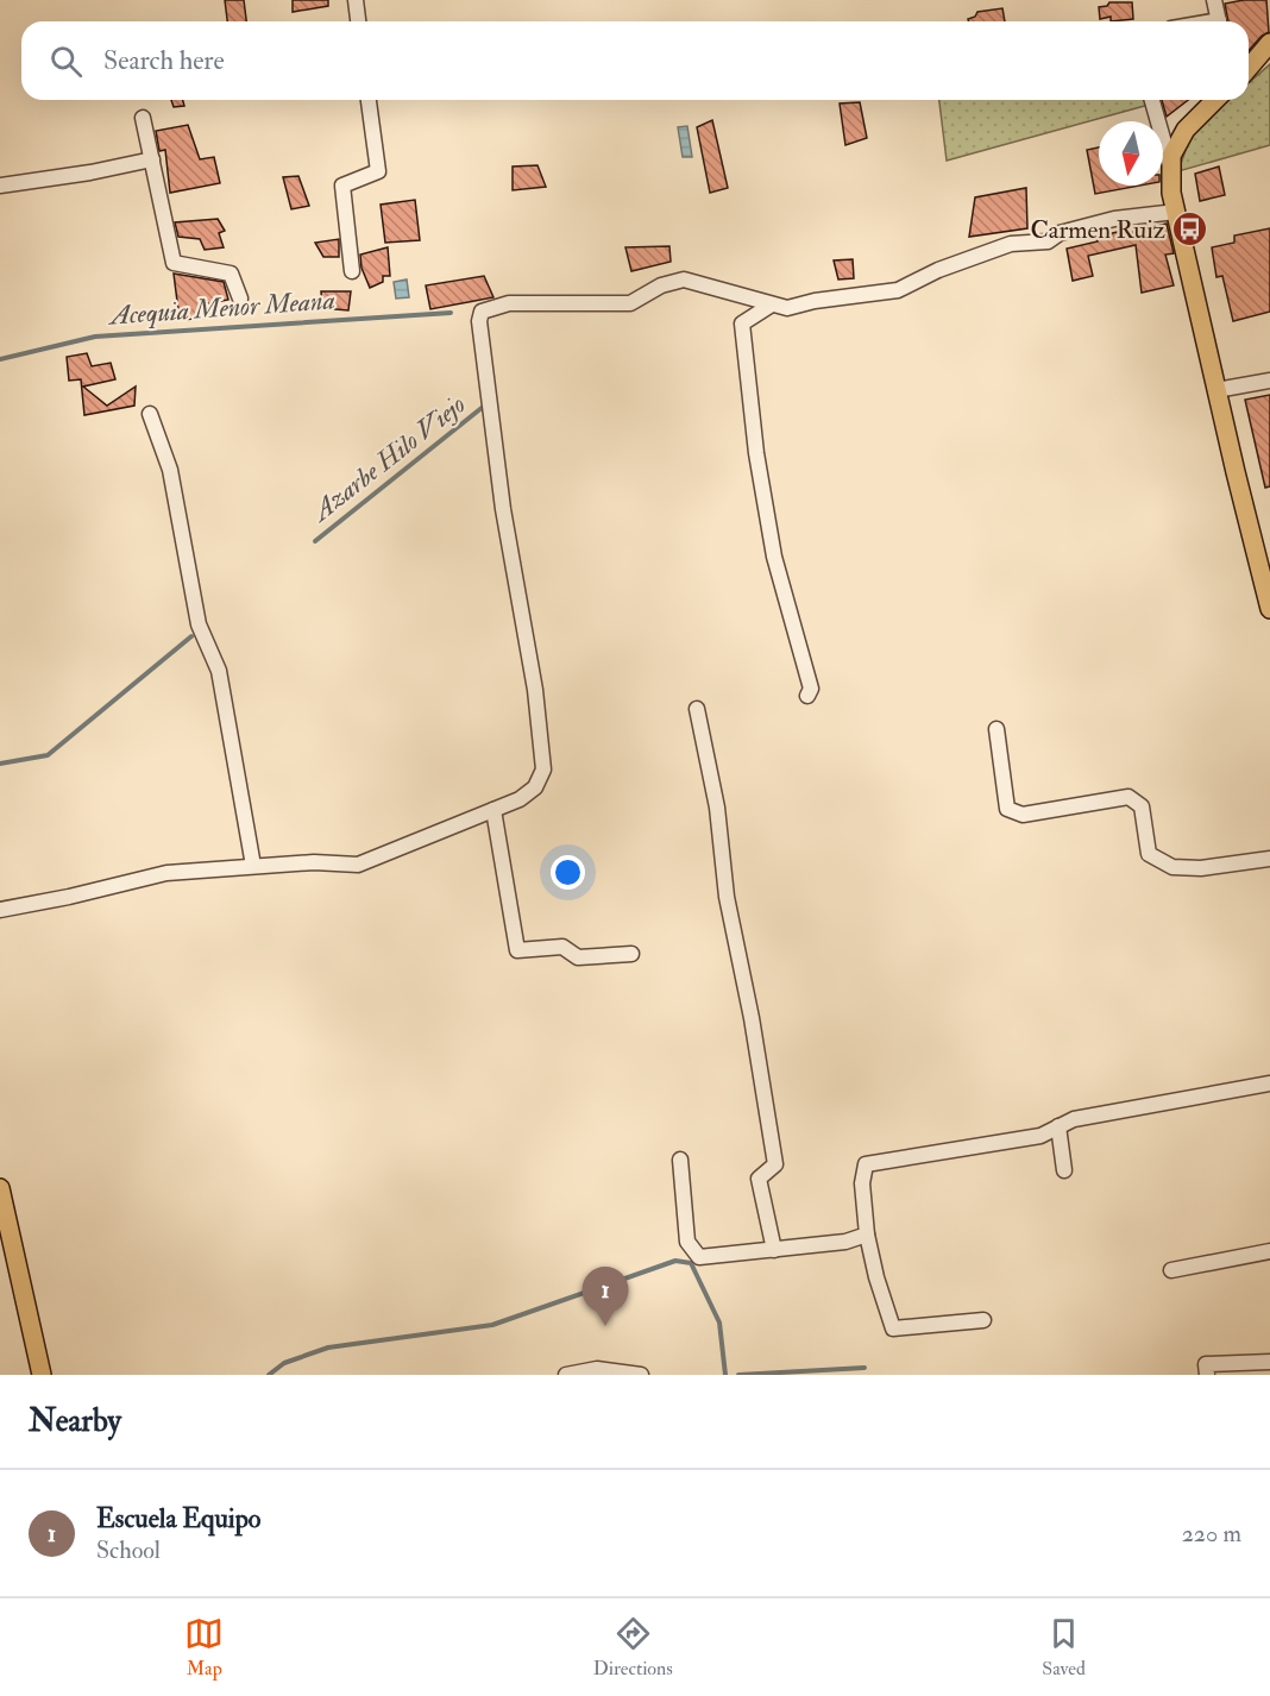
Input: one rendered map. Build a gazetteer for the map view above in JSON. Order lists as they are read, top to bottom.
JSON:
{
  "water": ["Acequia Menor Meana", "Azarbe Hilo Viejo"],
  "places": {
    "bus stop": ["Carmen Ruiz"]
  },
  "north": "bottom",
  "page": {
    "search": "Search here",
    "pins": "1",
    "heading": "Nearby",
    "list": [
      {
        "mark": "1",
        "name": "Escuela Equipo",
        "note": "School",
        "value": "220 m"
      }
    ],
    "nav": ["Map", "Directions", "Saved"]
  }
}
